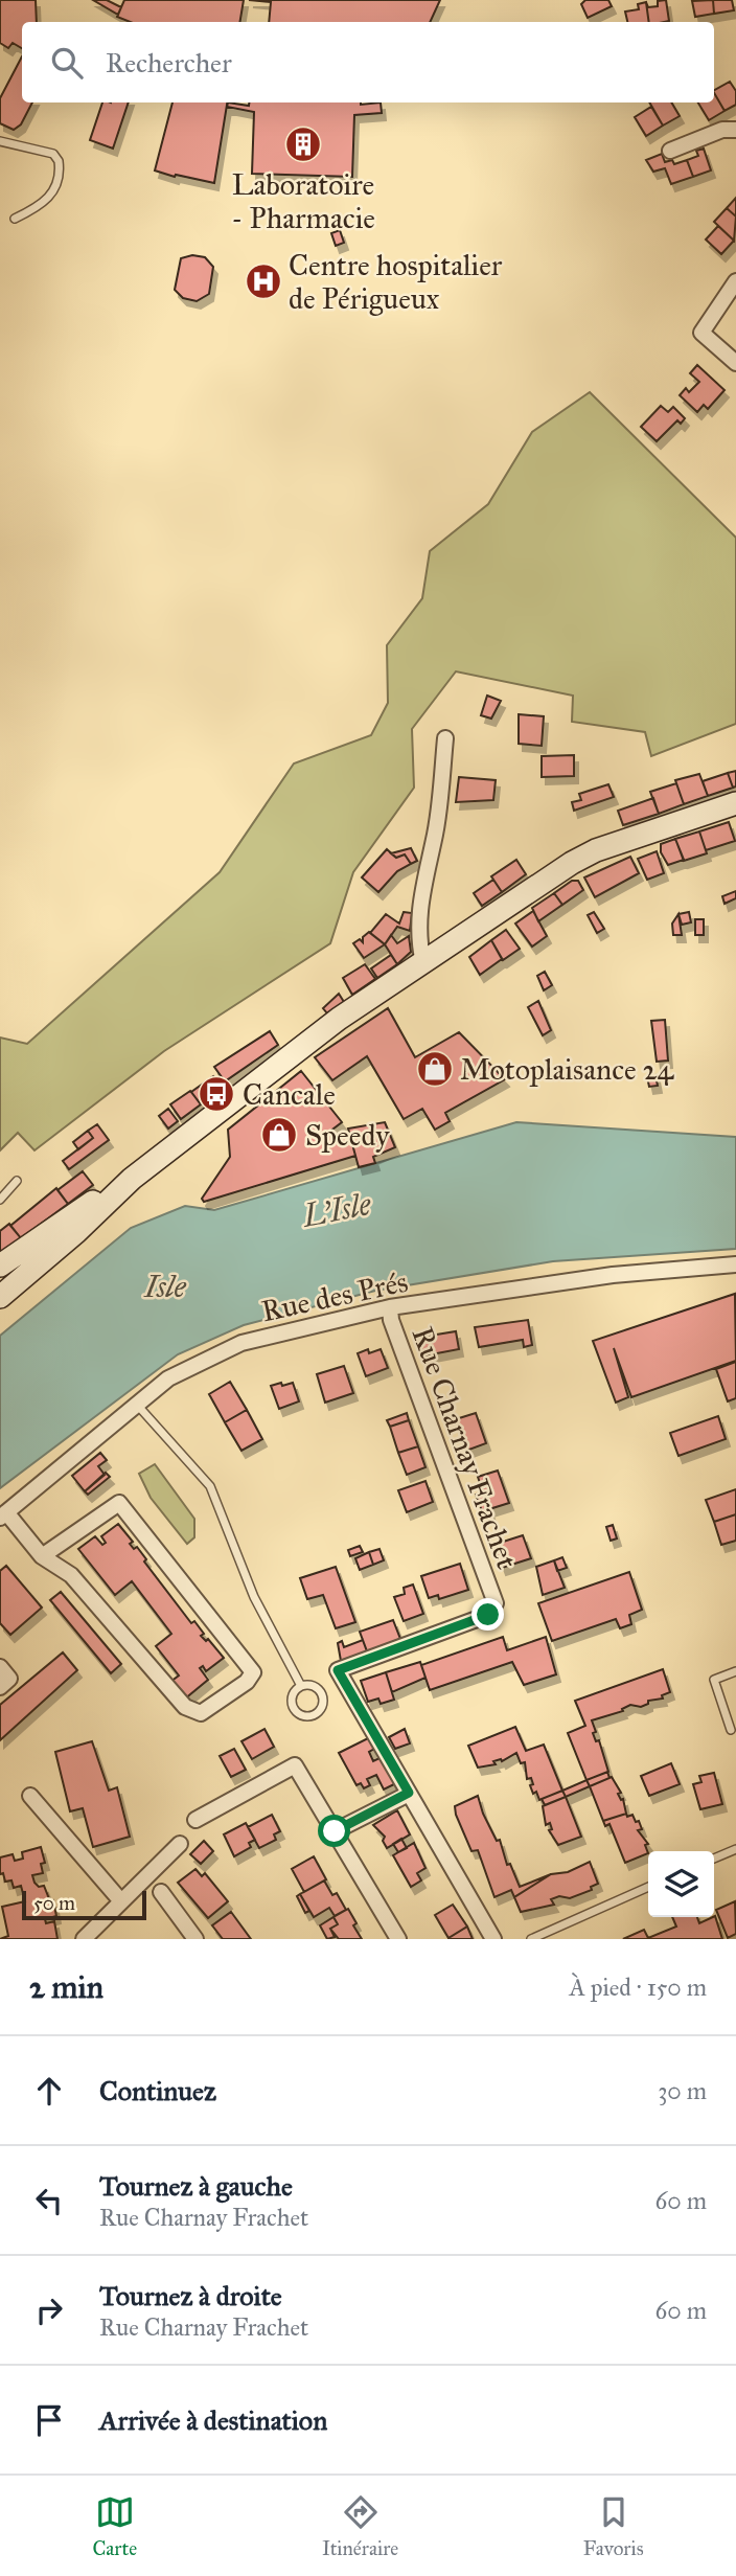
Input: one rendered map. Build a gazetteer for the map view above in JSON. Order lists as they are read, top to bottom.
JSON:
{
  "streets": {
    "street": ["Rue des Prés", "Rue Charnay Frachet"]
  },
  "crossings": [
    ["Rue des Prés", "Rue Charnay Frachet"]
  ],
  "water": ["L'Isle", "Isle"],
  "places": {
    "building": ["Laboratoire - Pharmacie"],
    "hospital": ["Centre hospitalier de Périgueux"],
    "shop": ["Motoplaisance 24", "Speedy"],
    "bus stop": ["Cancale"]
  },
  "scale_bar": "50 m",
  "page": {
    "search": "Rechercher",
    "scale": "50 m",
    "heading": ["2 min", "À pied · 150 m"],
    "list": [
      ["Continuez", "30 m"],
      ["Tournez à gauche", "Rue Charnay Frachet", "60 m"],
      ["Tournez à droite", "Rue Charnay Frachet", "60 m"],
      "Arrivée à destination"
    ],
    "nav": ["Carte", "Itinéraire", "Favoris"]
  }
}
